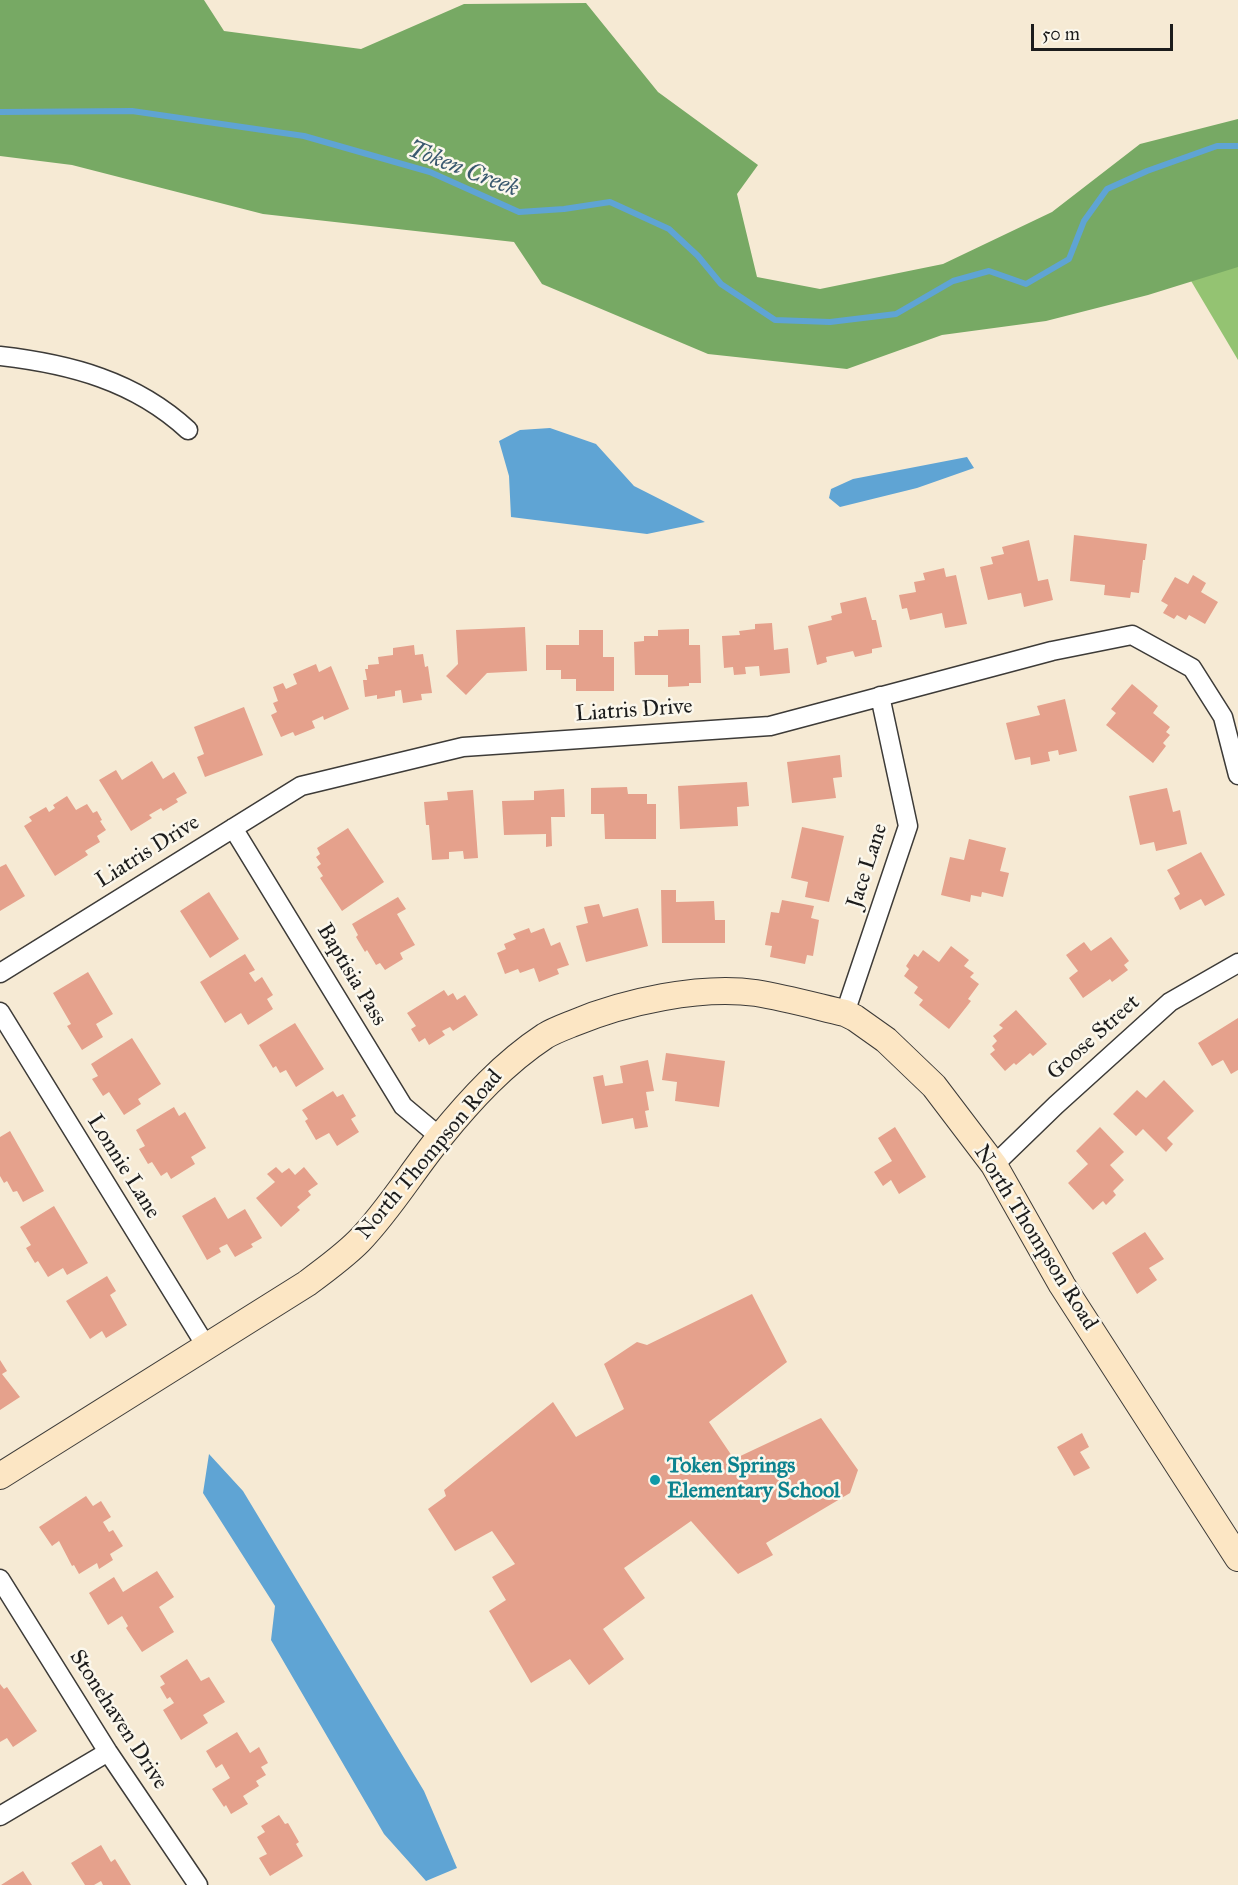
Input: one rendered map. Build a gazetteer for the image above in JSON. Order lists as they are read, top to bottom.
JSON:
{
  "streets": {
    "street": [
      "Liatris Drive",
      "Jace Lane",
      "Baptisia Pass",
      "Goose Street",
      "North Thompson Road",
      "Lonnie Lane",
      "Stonehaven Drive"
    ]
  },
  "crossings": [
    ["Liatris Drive", "Jace Lane"],
    ["Liatris Drive", "Baptisia Pass"],
    ["Jace Lane", "North Thompson Road"],
    ["Baptisia Pass", "North Thompson Road"],
    ["Goose Street", "North Thompson Road"],
    ["North Thompson Road", "Lonnie Lane"]
  ],
  "water": ["Token Creek"],
  "places": ["Token Springs Elementary School"],
  "scale_bar": "50 m"
}
